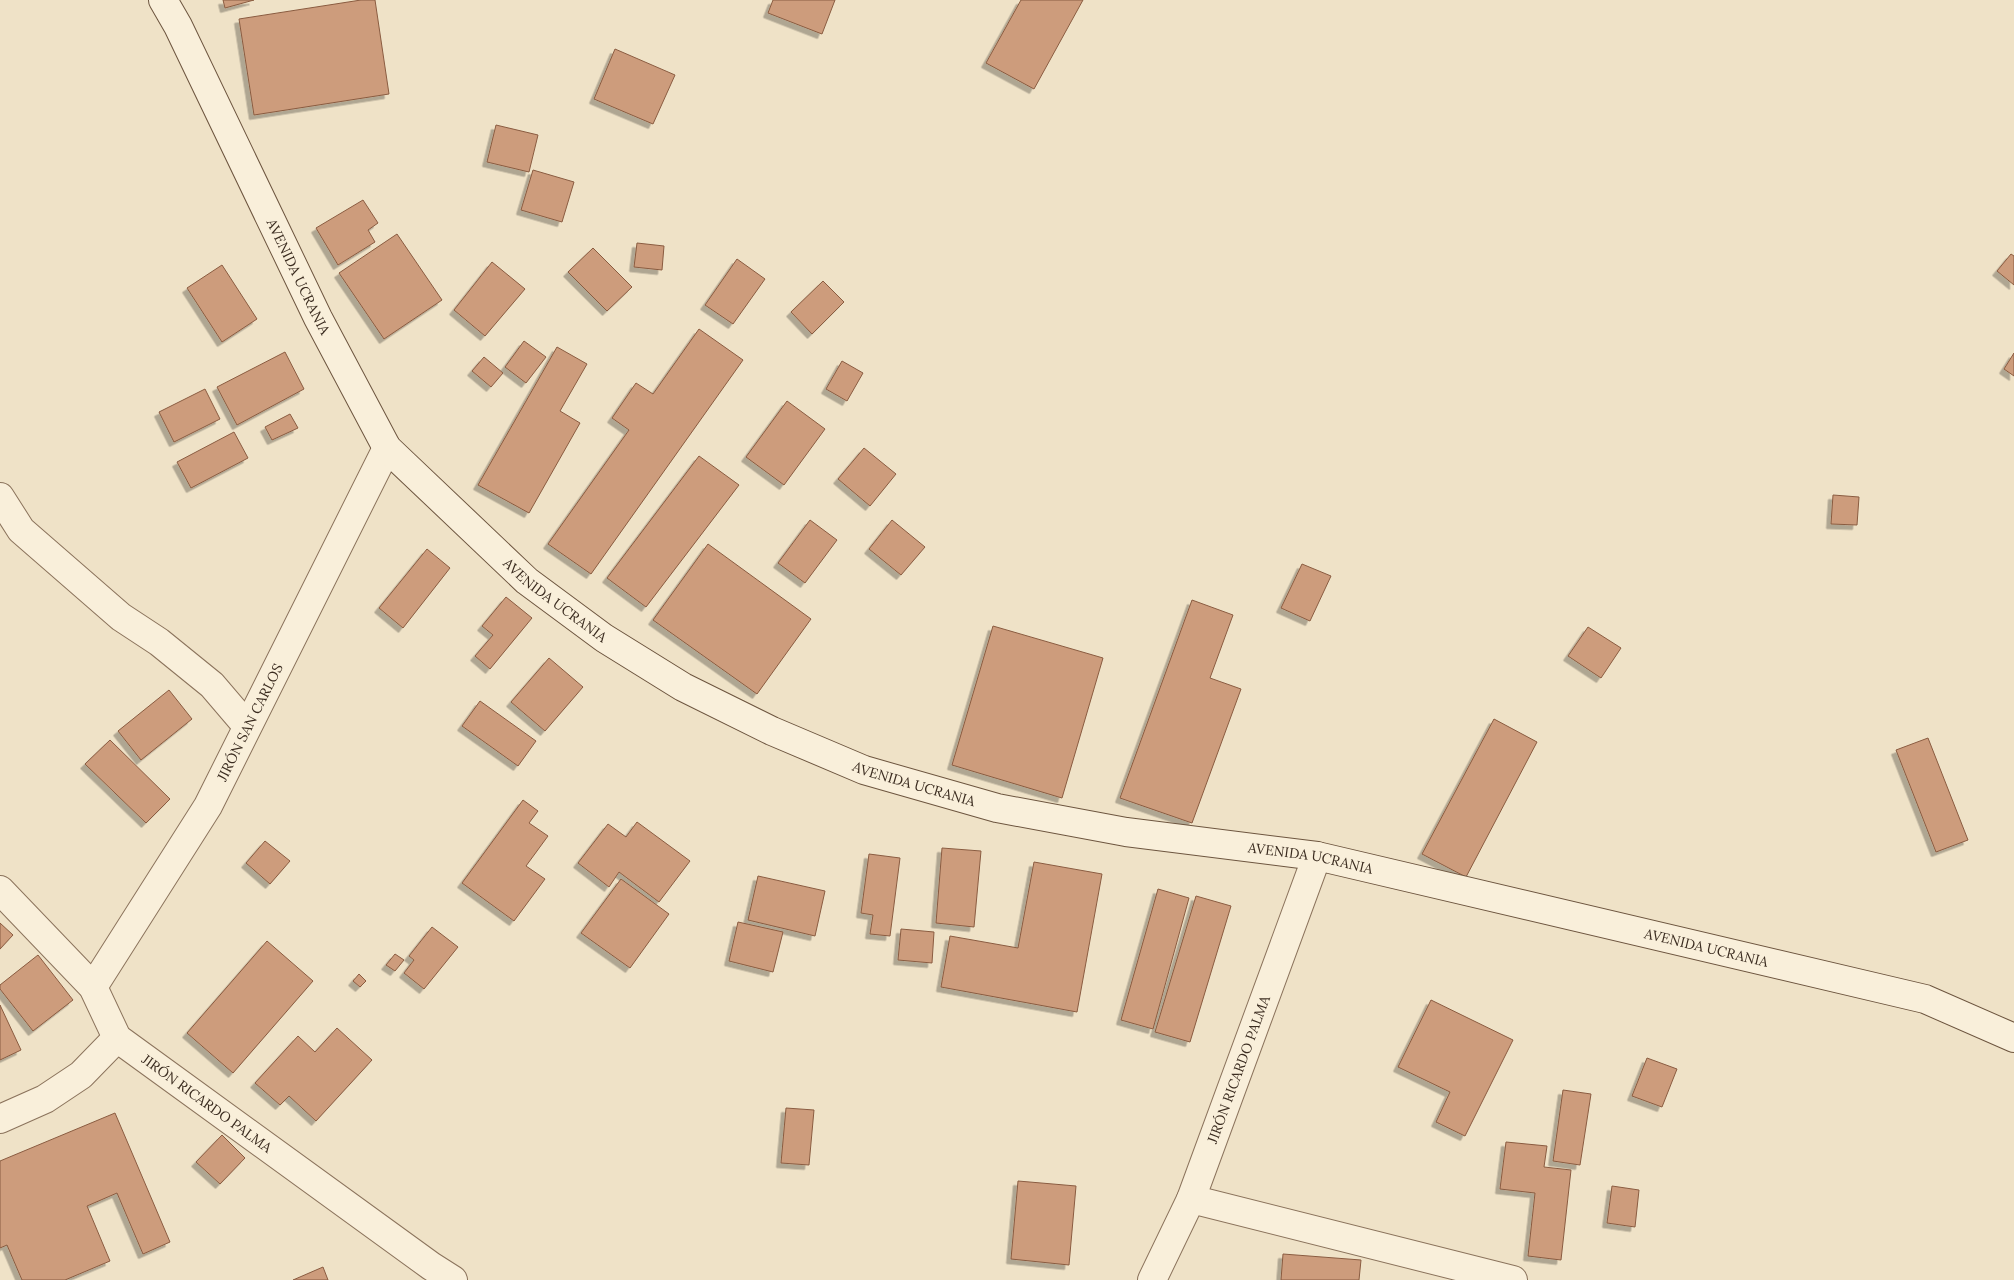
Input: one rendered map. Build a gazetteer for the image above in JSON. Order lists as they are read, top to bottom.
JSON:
{
  "streets": {
    "street": ["AVENIDA UCRANIA", "JIRÓN SAN CARLOS", "JIRÓN RICARDO PALMA"]
  },
  "crossings": [
    ["AVENIDA UCRANIA", "JIRÓN SAN CARLOS"],
    ["AVENIDA UCRANIA", "JIRÓN RICARDO PALMA"],
    ["JIRÓN SAN CARLOS", "JIRÓN RICARDO PALMA"]
  ]
}
